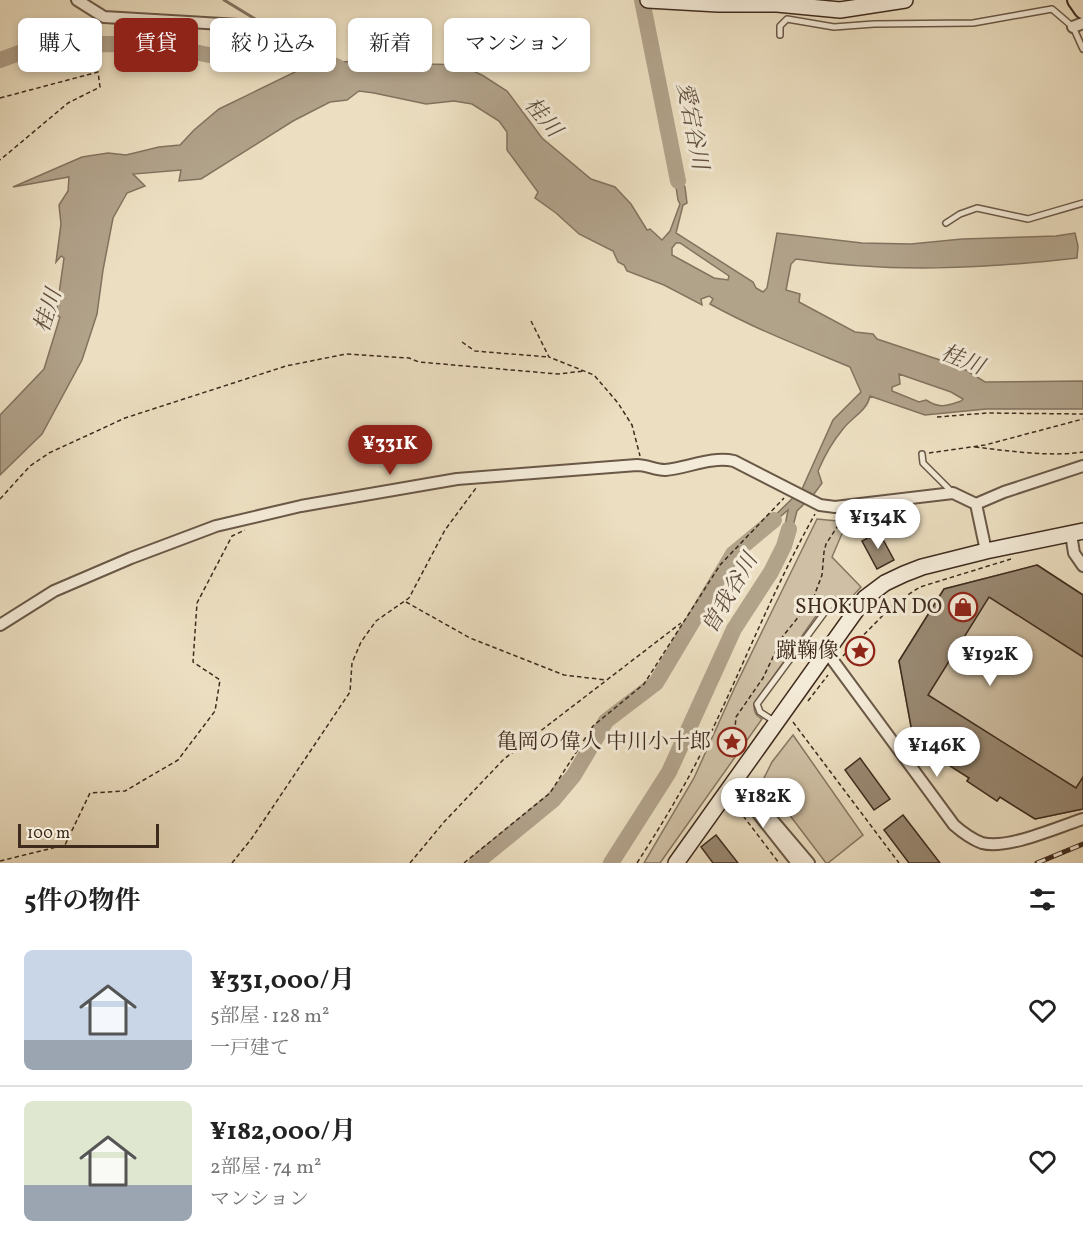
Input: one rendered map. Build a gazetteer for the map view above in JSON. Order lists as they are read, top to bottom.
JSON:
{
  "water": ["桂川", "愛宕谷川", "曽我谷川"],
  "places": {
    "shop": ["SHOKUPAN DO"],
    "place": ["蹴鞠像", "亀岡の偉人 中川小十郎"]
  },
  "scale_bar": "100 m",
  "page": {
    "chip": [
      "購入",
      "賃貸",
      "絞り込み",
      "新着",
      "マンション"
    ],
    "price": [
      "¥331K",
      "¥134K",
      "¥192K",
      "¥146K",
      "¥182K"
    ],
    "scale": "100 m",
    "heading": "5件の物件",
    "list": [
      {
        "name": "¥331,000/月",
        "note": "5部屋 · 128 m² · 一戸建て"
      },
      {
        "name": "¥182,000/月",
        "note": "2部屋 · 74 m² · マンション"
      }
    ]
  }
}
